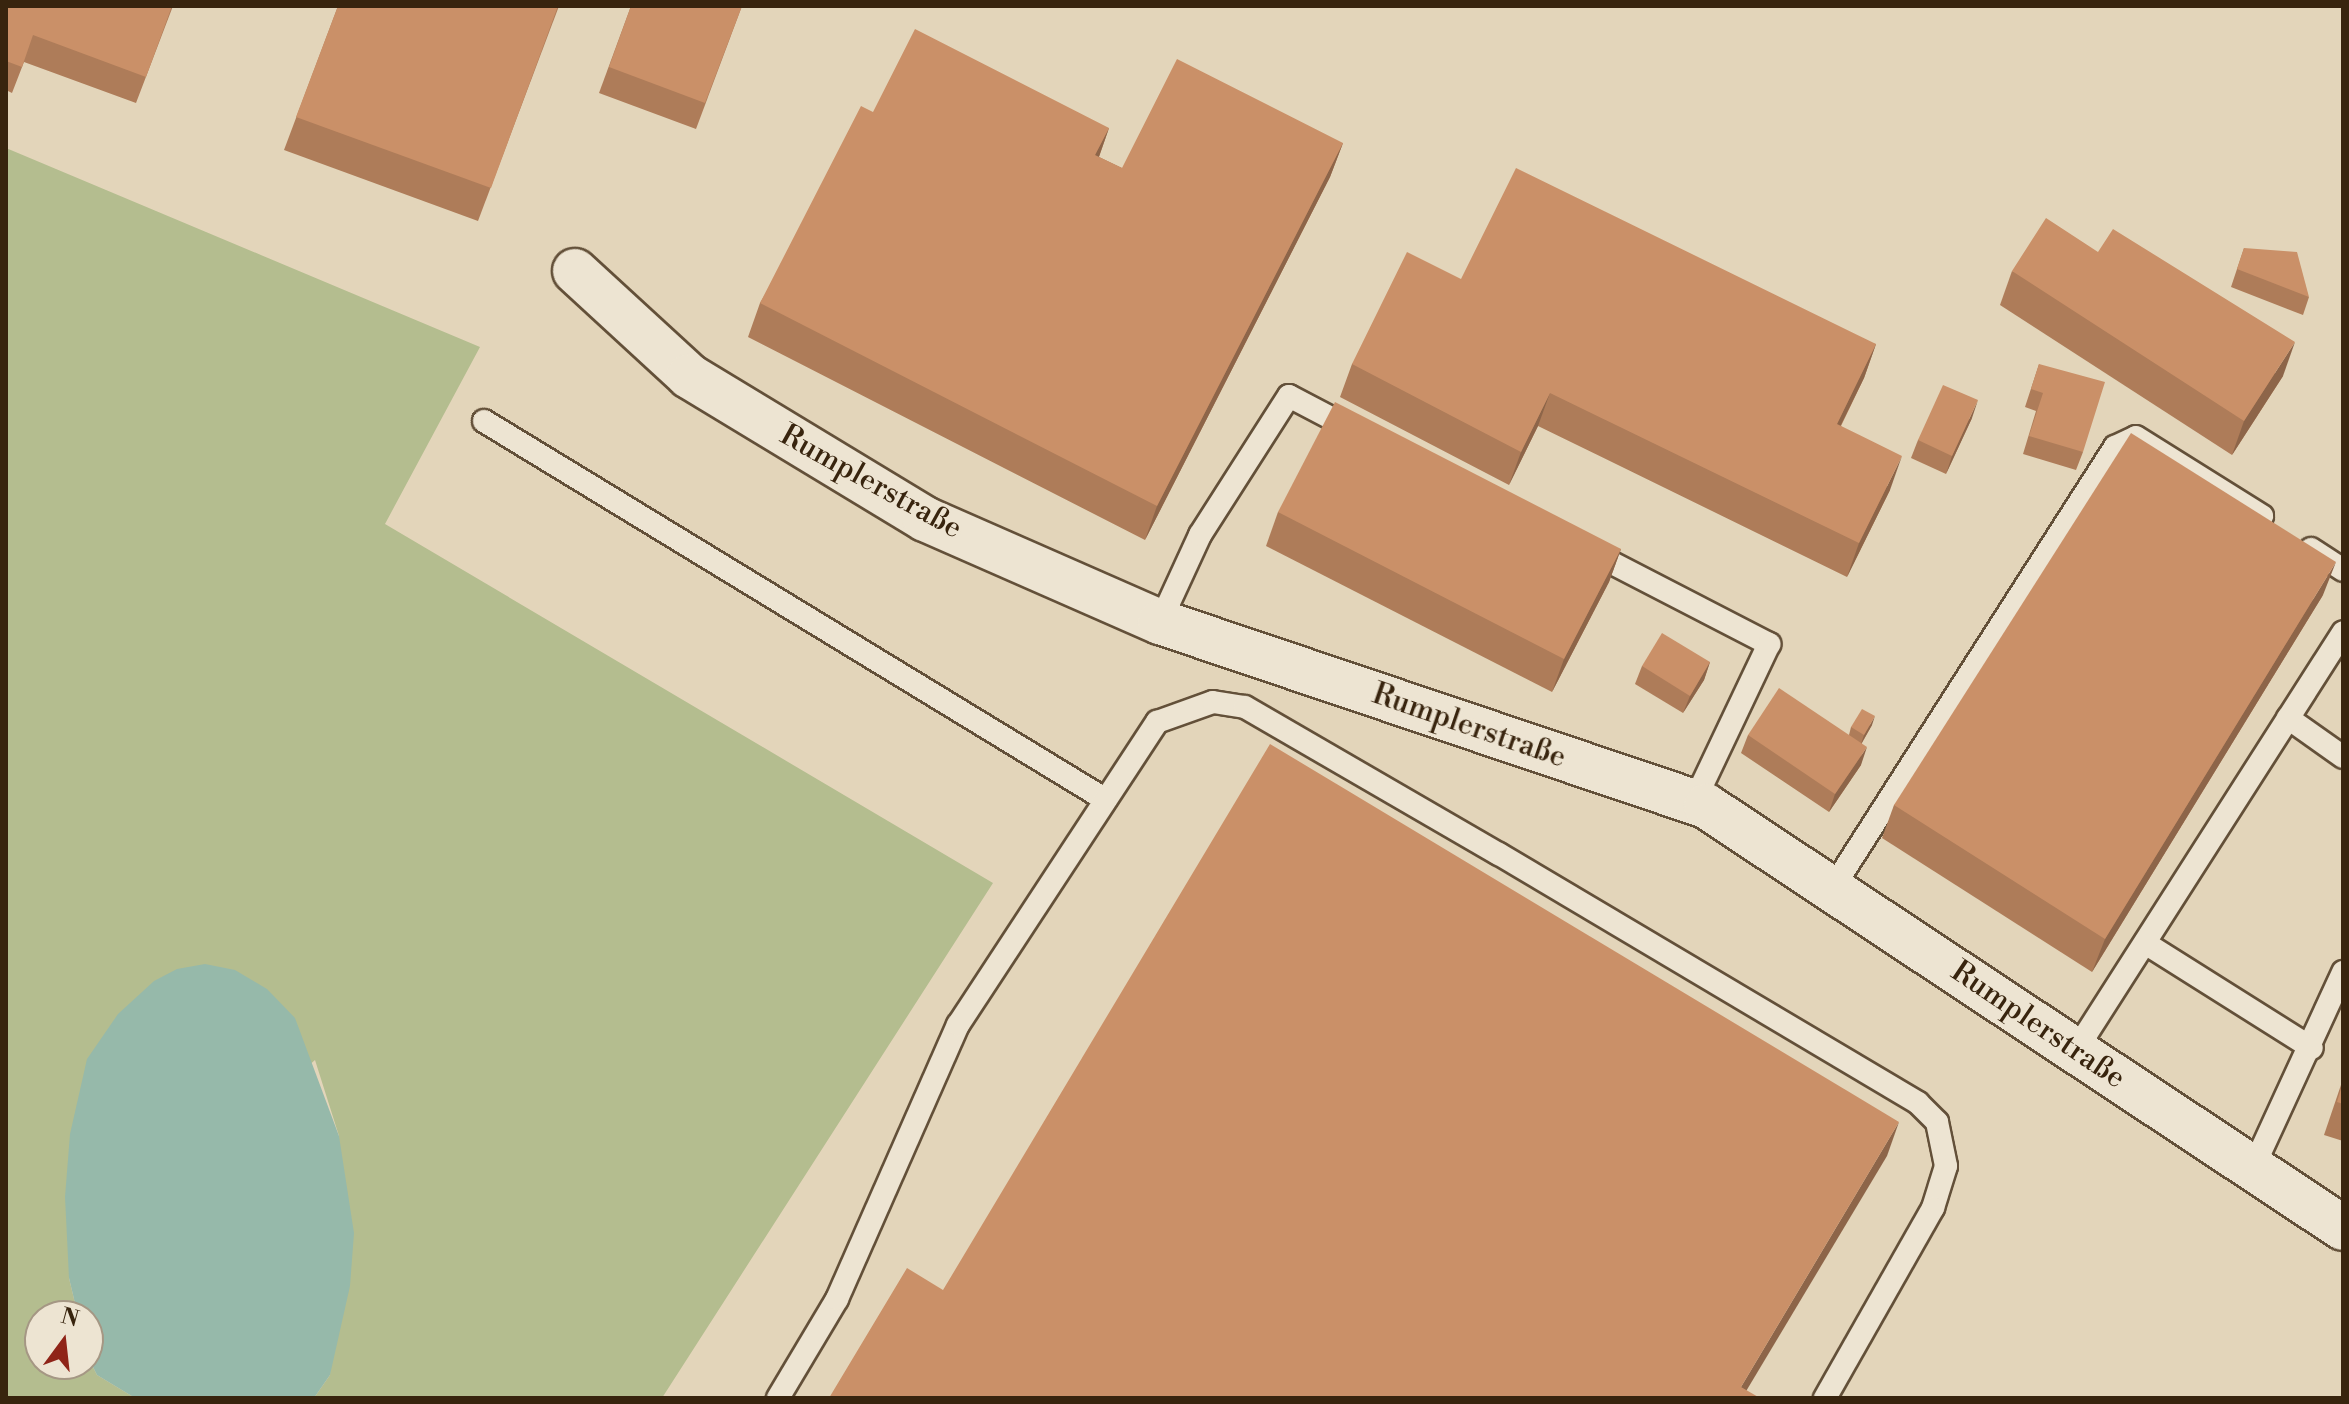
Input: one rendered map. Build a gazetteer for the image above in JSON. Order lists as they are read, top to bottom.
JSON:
{
  "streets": {
    "street": ["Rumplerstraße"]
  },
  "north": "top"
}
